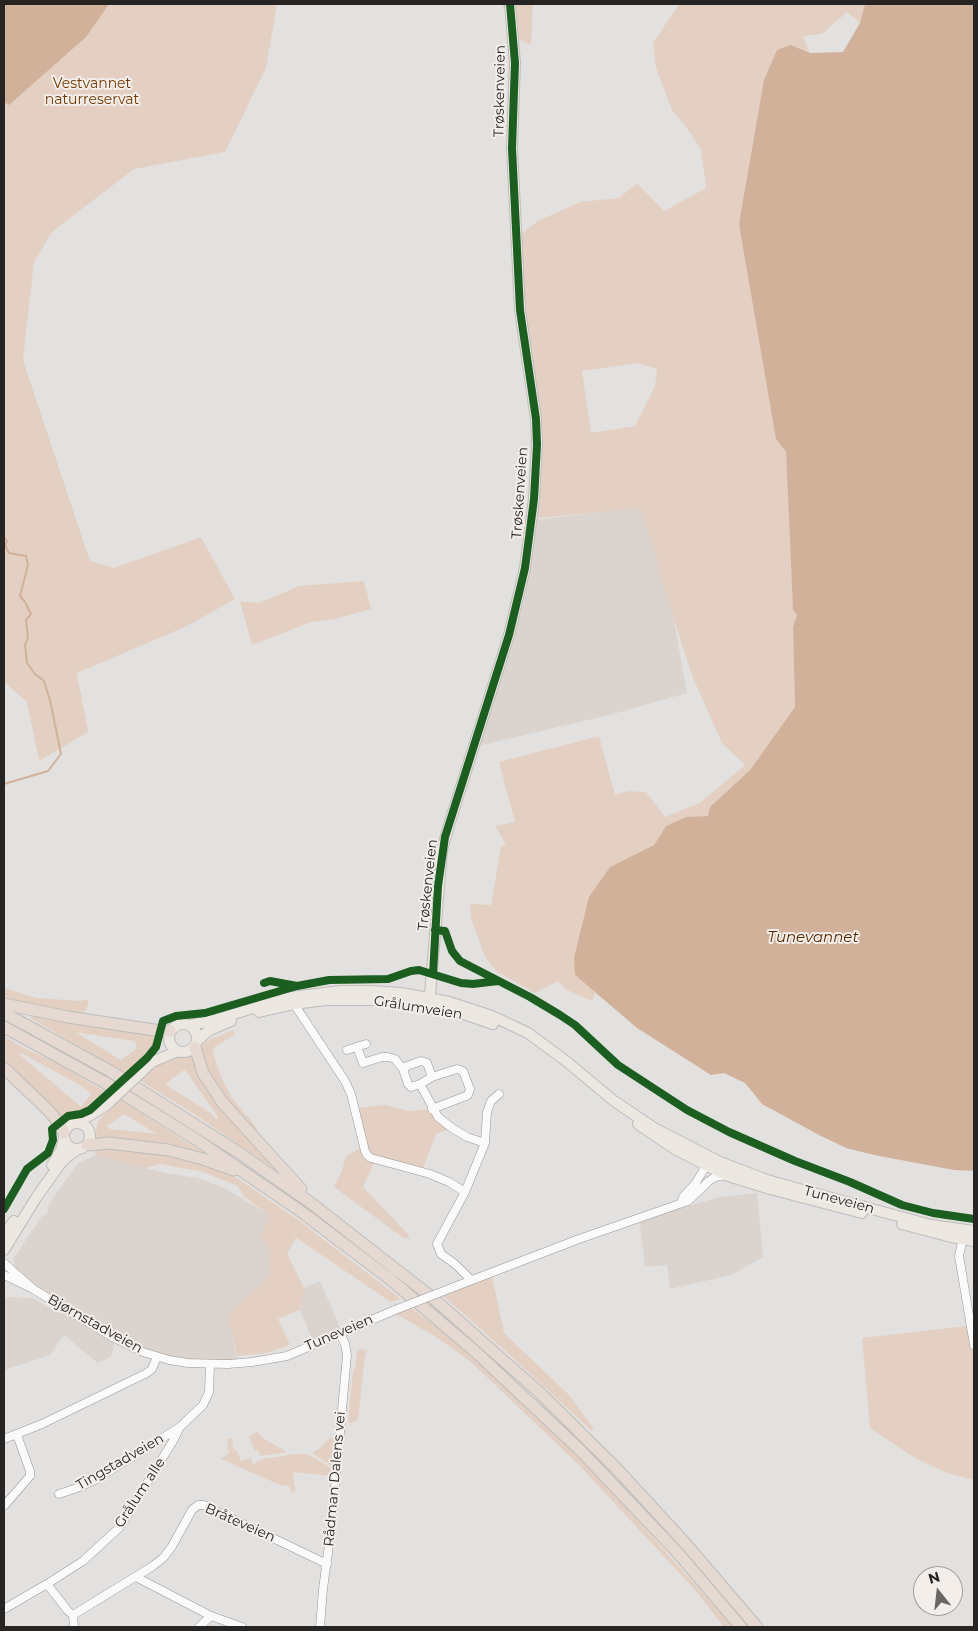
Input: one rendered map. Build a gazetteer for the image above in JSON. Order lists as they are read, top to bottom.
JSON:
{
  "streets": {
    "main road": ["Trøskenveien", "Grålumveien", "Tuneveien"],
    "street": [
      "Bjørnstadveien",
      "Tingstadveien",
      "Rådman Dalens vei",
      "Grålum alle",
      "Bråteveien"
    ]
  },
  "crossings": [
    ["Trøskenveien", "Grålumveien"],
    ["Grålumveien", "Tuneveien"],
    ["Tuneveien", "Bjørnstadveien"],
    ["Tuneveien", "Rådman Dalens vei"],
    ["Tuneveien", "Grålum alle"],
    ["Tingstadveien", "Grålum alle"],
    ["Rådman Dalens vei", "Bråteveien"]
  ],
  "water": ["Tunevannet"],
  "parks": ["Vestvannet naturreservat"],
  "north": "top"
}
